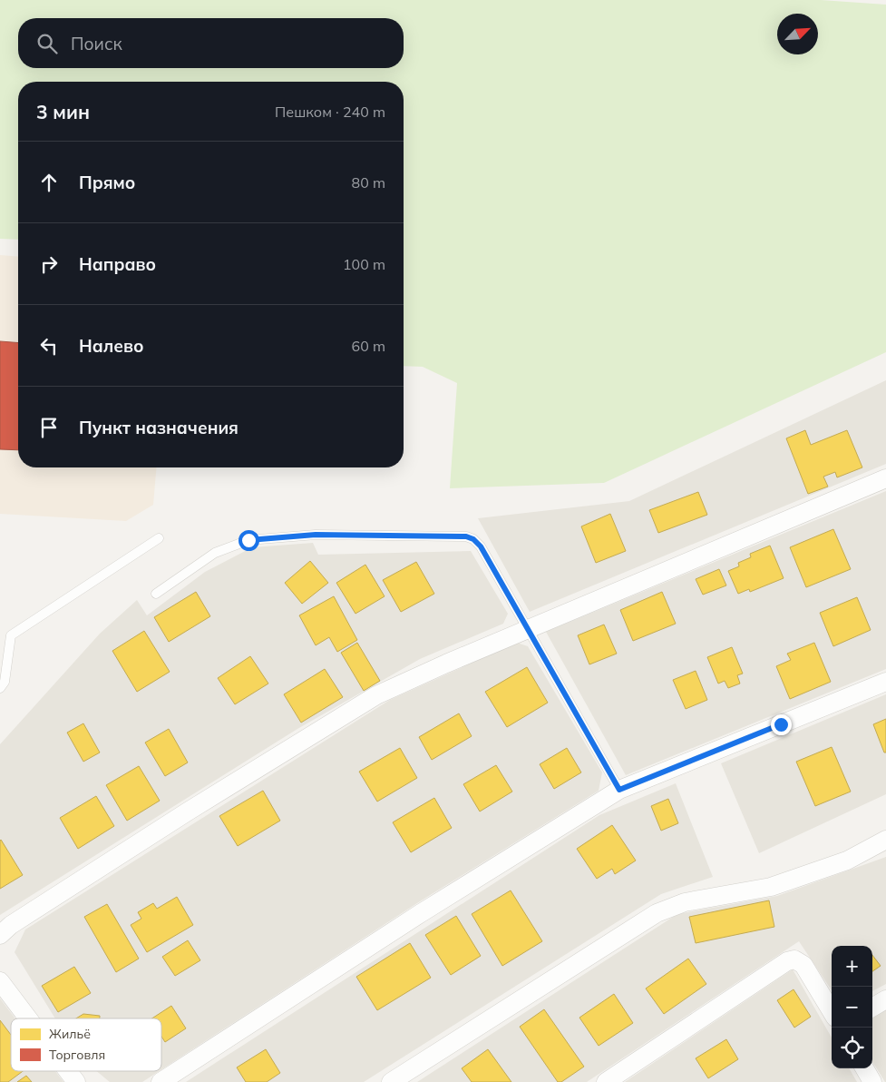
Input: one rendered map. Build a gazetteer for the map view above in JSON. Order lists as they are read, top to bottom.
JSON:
{
  "legend": ["Жильё", "Торговля"],
  "north": "top right",
  "page": {
    "search": "Поиск",
    "heading": ["3 мин", "Пешком · 240 m"],
    "list": [
      ["Прямо", "80 m"],
      ["Направо", "100 m"],
      ["Налево", "60 m"],
      "Пункт назначения"
    ],
    "map_buttons": ["+", "−"]
  }
}
